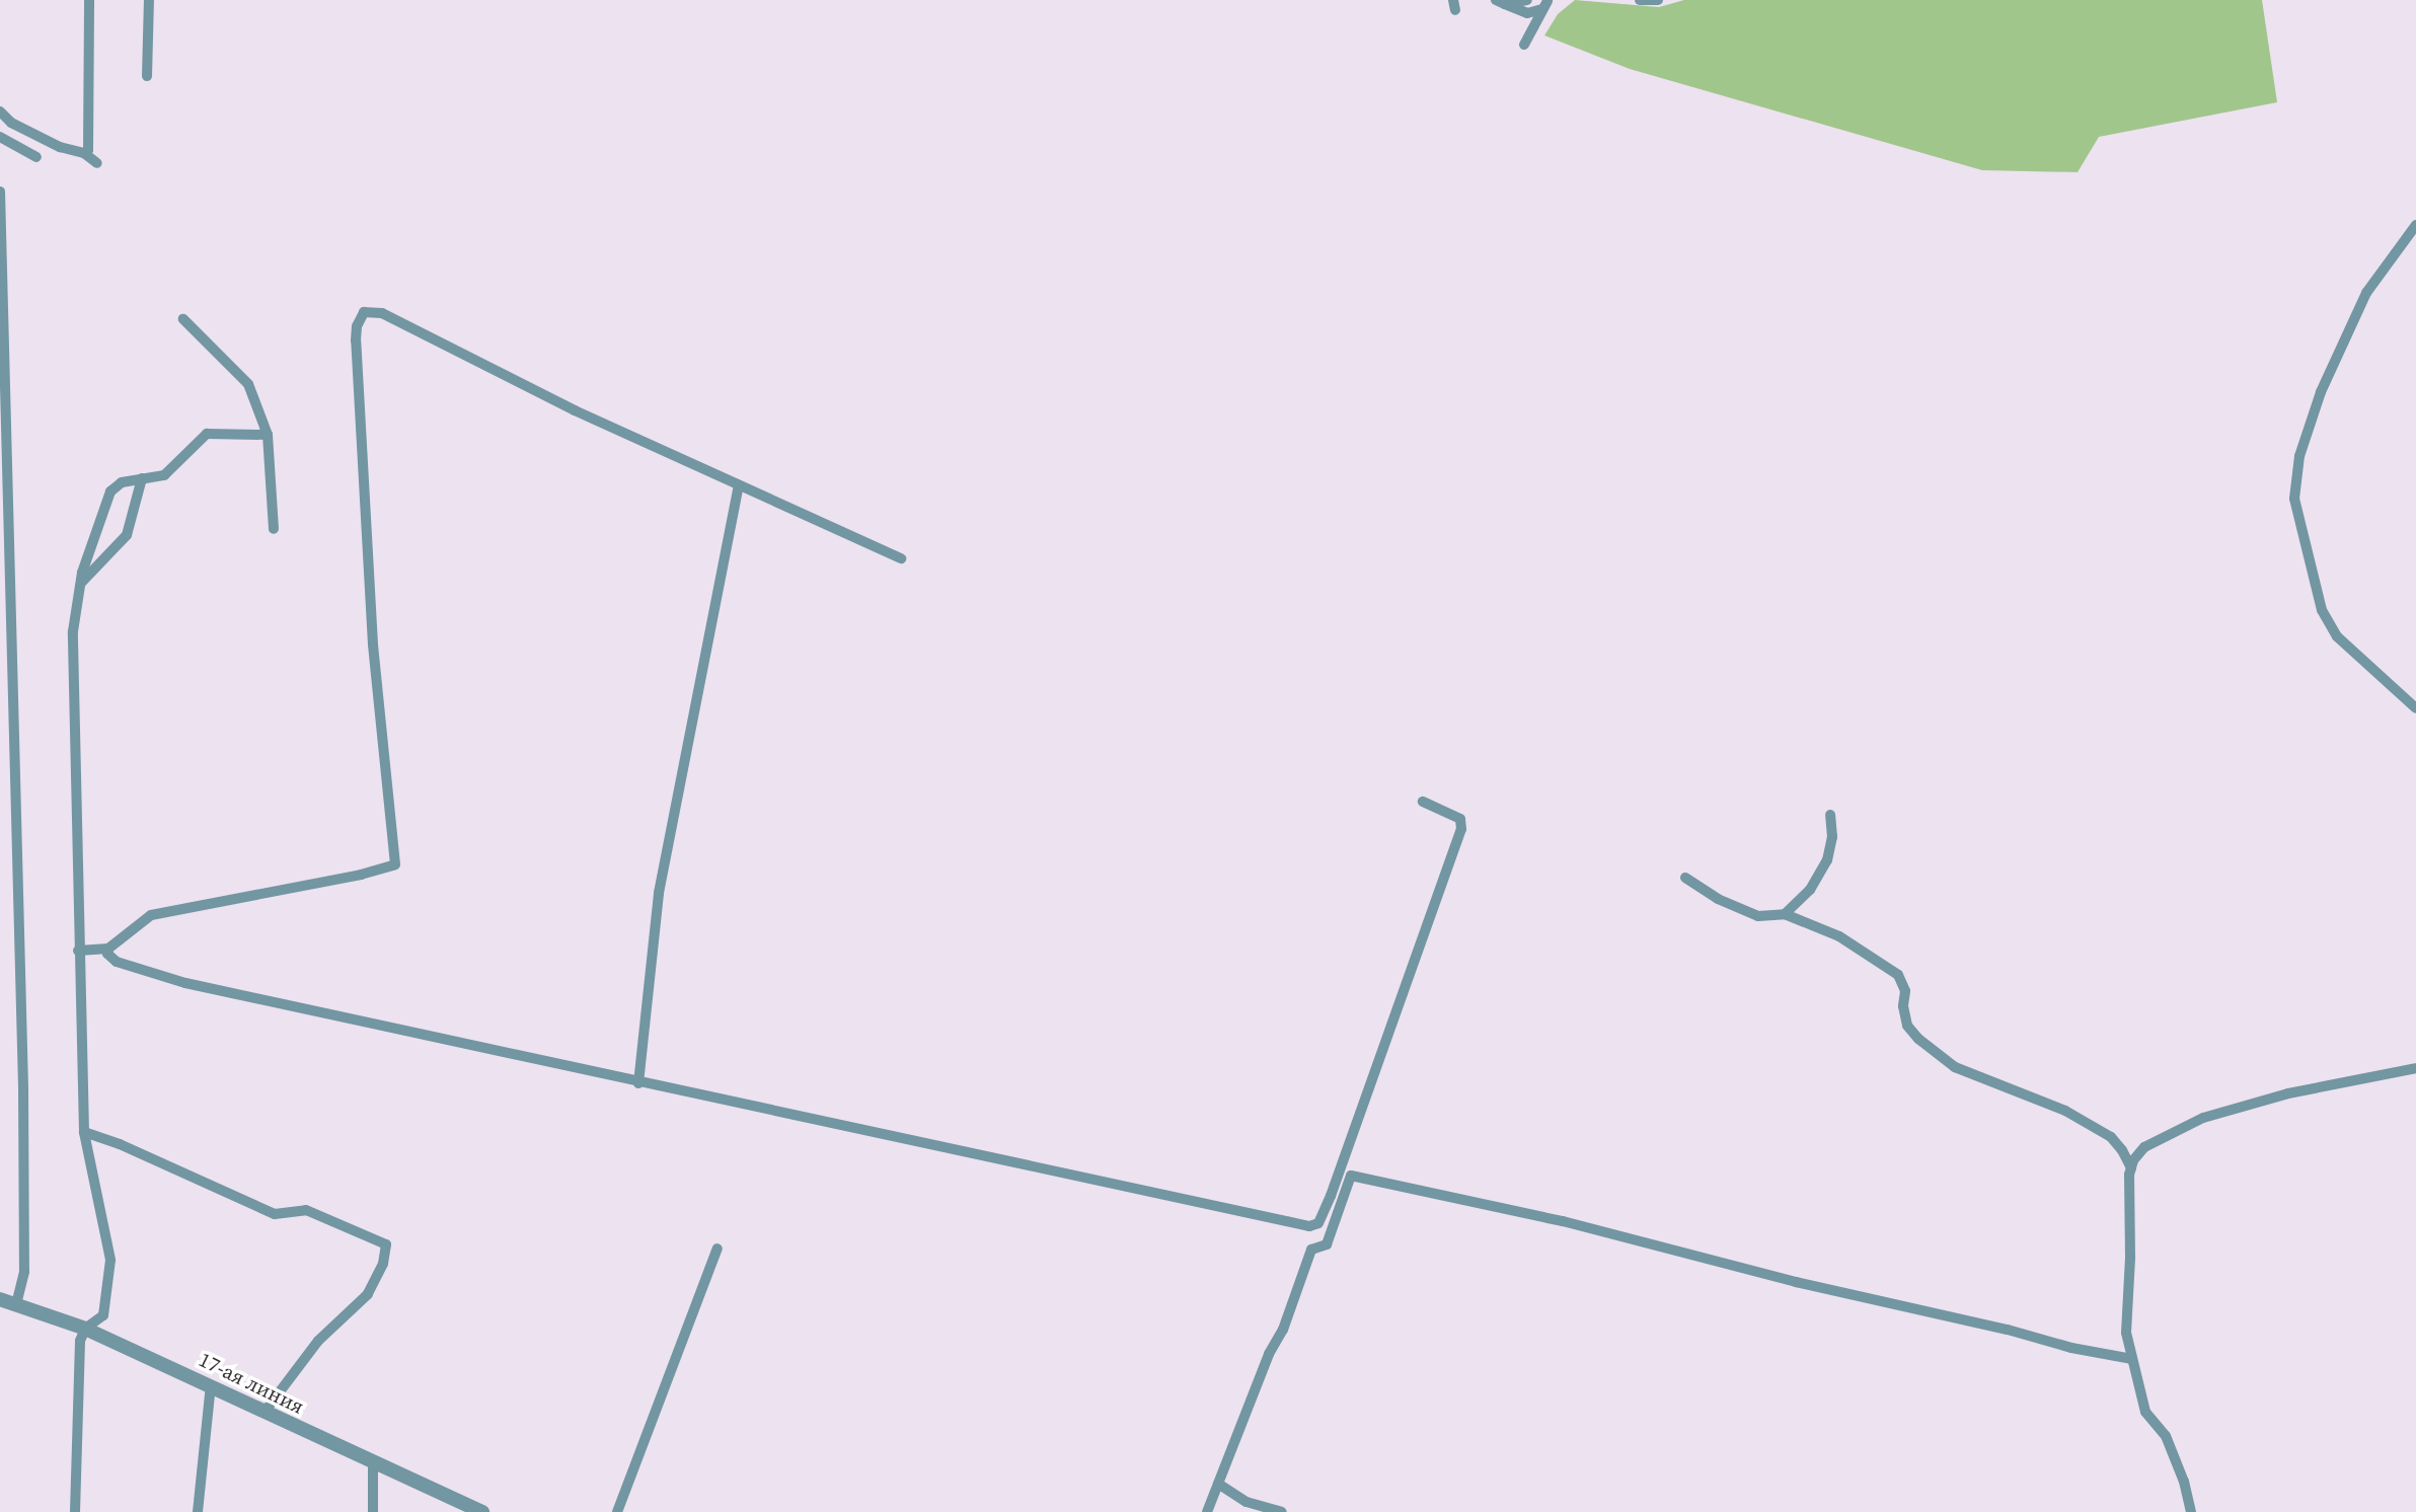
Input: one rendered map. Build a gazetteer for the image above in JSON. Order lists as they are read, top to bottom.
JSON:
{
  "streets": {
    "street": ["17-ая линия"]
  }
}
